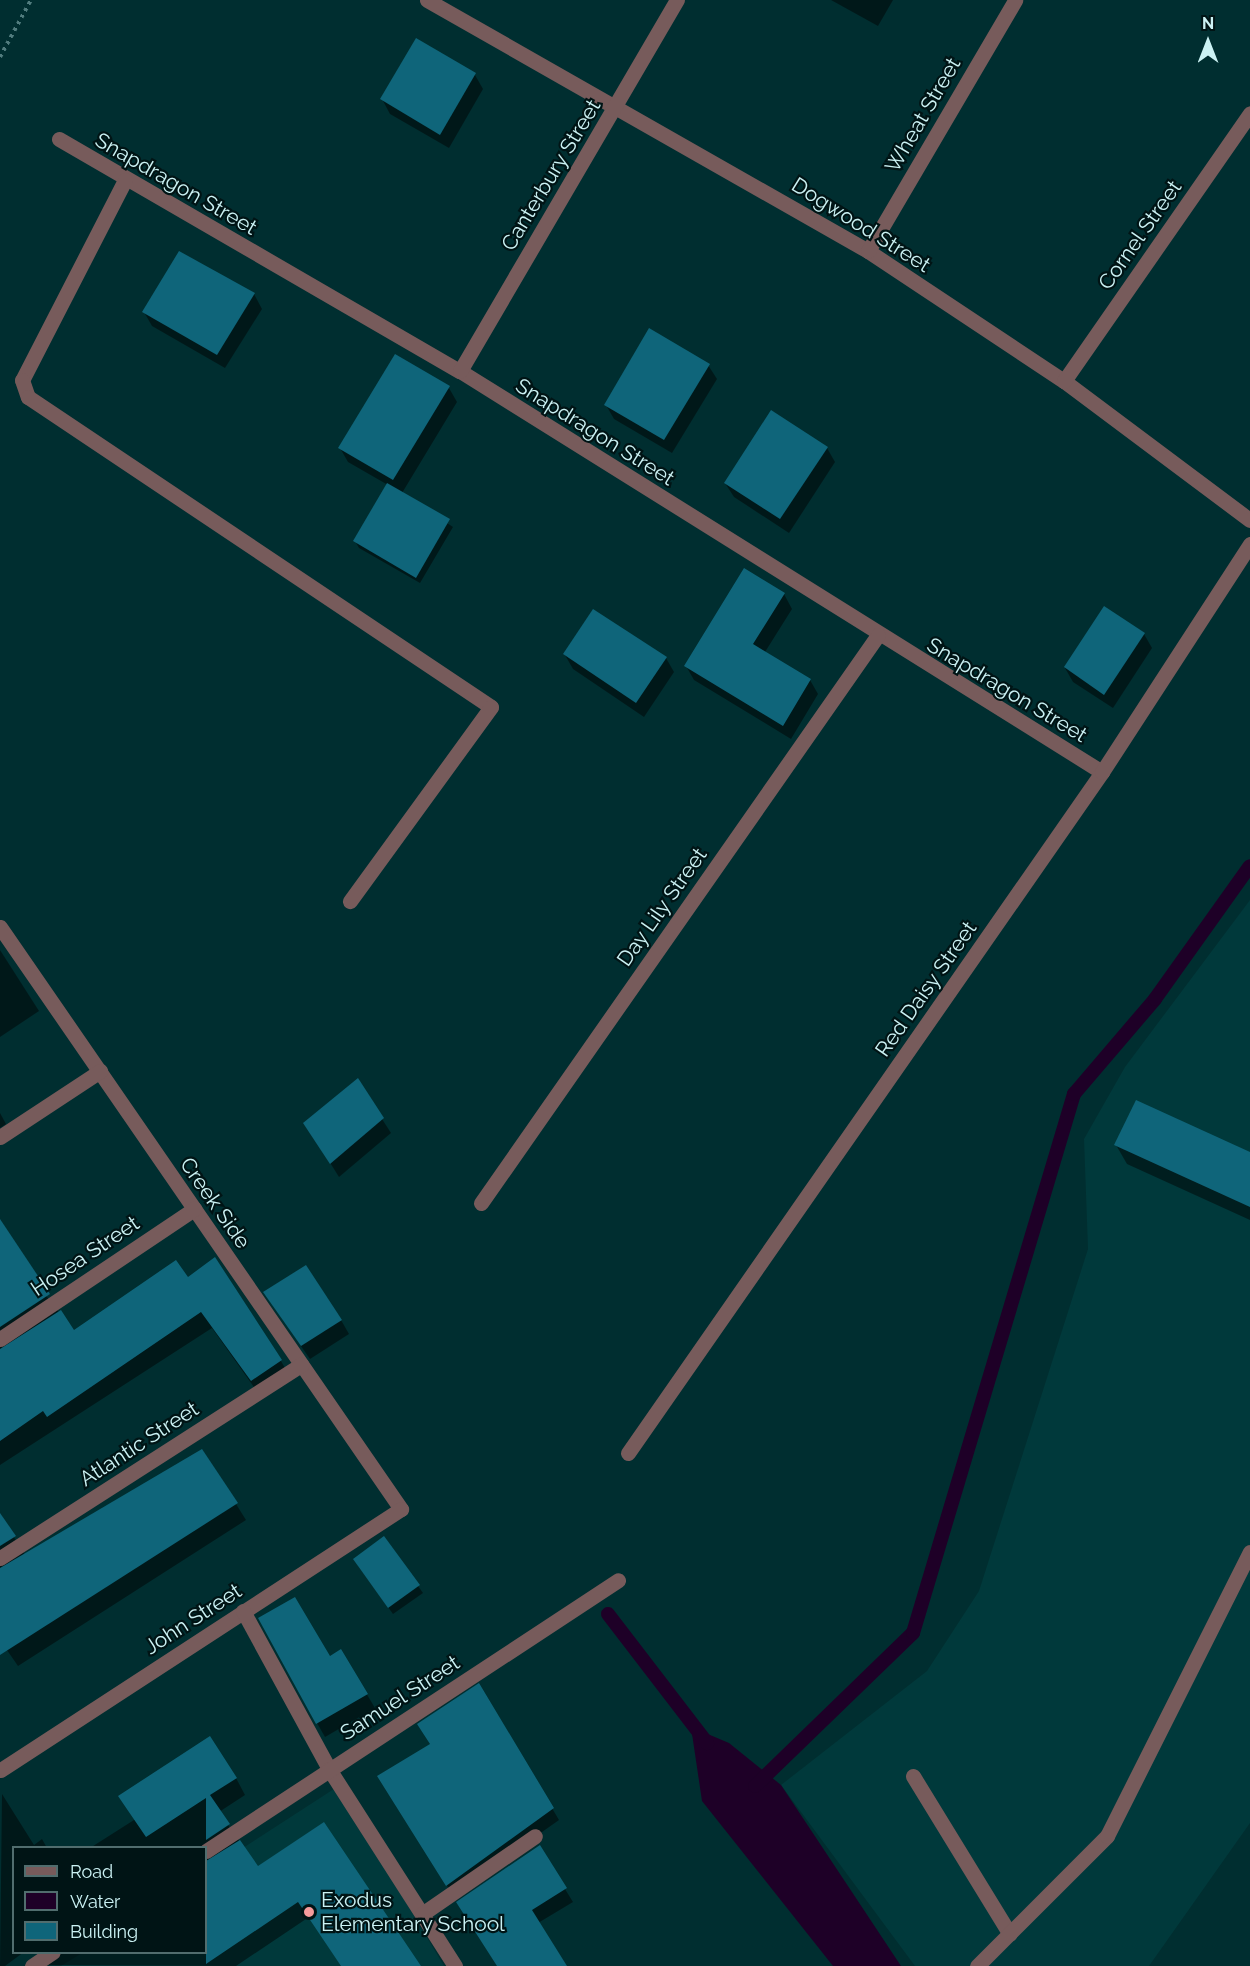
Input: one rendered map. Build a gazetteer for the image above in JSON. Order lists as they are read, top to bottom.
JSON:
{
  "streets": {
    "street": [
      "Wheat Street",
      "Canterbury Street",
      "Snapdragon Street",
      "Dogwood Street",
      "Cornel Street",
      "Day Lily Street",
      "Red Daisy Street",
      "Creek Side",
      "Hosea Street",
      "Atlantic Street",
      "John Street",
      "Samuel Street"
    ]
  },
  "crossings": [
    ["Wheat Street", "Dogwood Street"],
    ["Canterbury Street", "Snapdragon Street"],
    ["Canterbury Street", "Dogwood Street"],
    ["Snapdragon Street", "Day Lily Street"],
    ["Snapdragon Street", "Red Daisy Street"],
    ["Dogwood Street", "Cornel Street"],
    ["Creek Side", "Hosea Street"],
    ["Creek Side", "Atlantic Street"],
    ["Creek Side", "John Street"]
  ],
  "places": ["Exodus Elementary School"],
  "legend": ["Road", "Water", "Building"],
  "north": "top"
}
